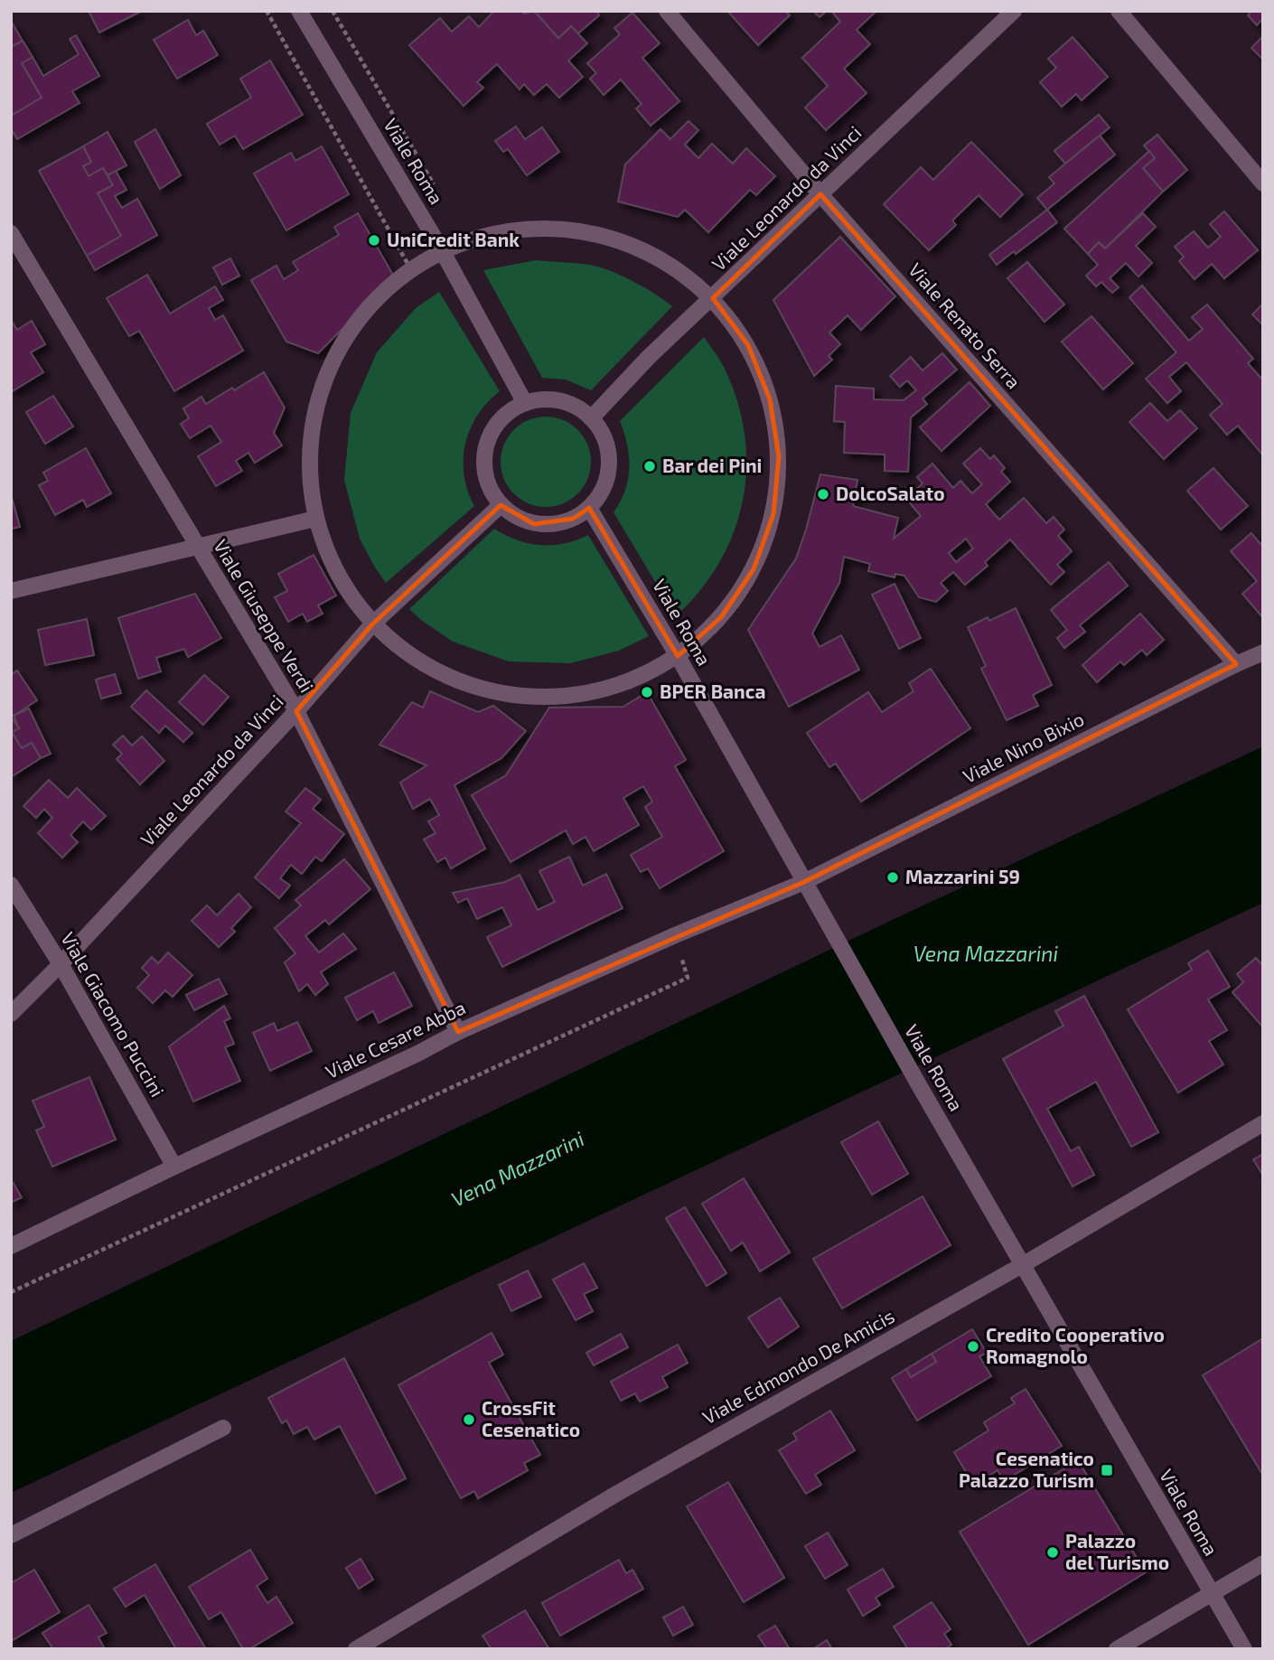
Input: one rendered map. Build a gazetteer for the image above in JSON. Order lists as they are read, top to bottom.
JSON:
{
  "streets": {
    "street": [
      "Viale Roma",
      "Viale Leonardo da Vinci",
      "Viale Renato Serra",
      "Viale Giuseppe Verdi",
      "Viale Nino Bixio",
      "Viale Giacomo Puccini",
      "Viale Cesare Abba",
      "Viale Edmondo De Amicis"
    ]
  },
  "crossings": [
    ["Viale Roma", "Viale Leonardo da Vinci"],
    ["Viale Roma", "Viale Nino Bixio"],
    ["Viale Roma", "Viale Cesare Abba"],
    ["Viale Roma", "Viale Edmondo De Amicis"],
    ["Viale Leonardo da Vinci", "Viale Renato Serra"],
    ["Viale Leonardo da Vinci", "Viale Giuseppe Verdi"],
    ["Viale Leonardo da Vinci", "Viale Giacomo Puccini"],
    ["Viale Renato Serra", "Viale Nino Bixio"],
    ["Viale Giuseppe Verdi", "Viale Cesare Abba"],
    ["Viale Nino Bixio", "Viale Cesare Abba"],
    ["Viale Giacomo Puccini", "Viale Cesare Abba"]
  ],
  "water": ["Vena Mazzarini"],
  "places": {
    "other": [
      "UniCredit Bank",
      "Bar dei Pini",
      "DolcoSalato",
      "BPER Banca",
      "Mazzarini 59",
      "Credito Cooperativo Romagnolo",
      "CrossFit Cesenatico",
      "Palazzo del Turismo"
    ],
    "transit": ["Cesenatico Palazzo Turism"]
  }
}
